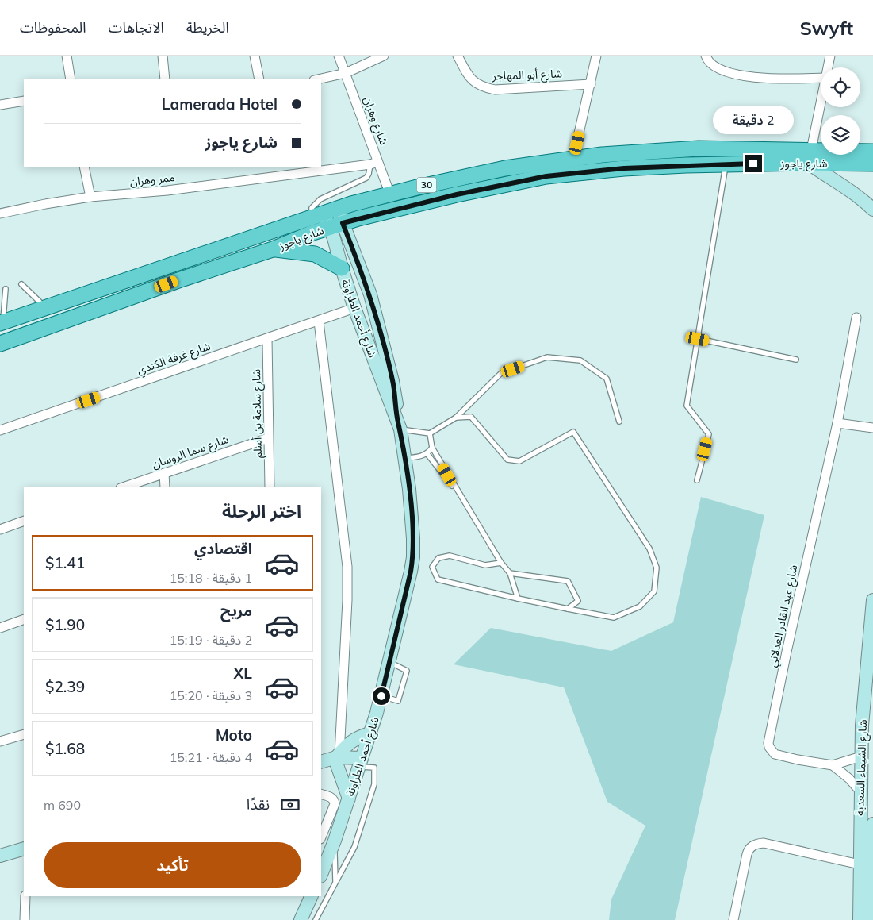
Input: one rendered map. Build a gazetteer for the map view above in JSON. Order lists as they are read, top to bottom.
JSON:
{
  "streets": {
    "main road": ["شارع ياجوز", "30"],
    "street": [
      "شارع أبو المهاجر",
      "شارع وهران",
      "ممر وهران",
      "شارع أحمد الطراونة",
      "شارع غرفة الكندي",
      "شارع سلامة بن أسلم",
      "شارع سما الروسان",
      "شارع عبد القادر العدلاني",
      "شارع الشيماء السعدية"
    ]
  },
  "crossings": [
    ["شارع وهران", "شارع ياجوز"],
    ["شارع وهران", "ممر وهران"],
    ["شارع ياجوز", "شارع أحمد الطراونة"],
    ["شارع أحمد الطراونة", "شارع غرفة الكندي"],
    ["شارع غرفة الكندي", "شارع سلامة بن أسلم"],
    ["شارع سلامة بن أسلم", "شارع سما الروسان"],
    ["شارع عبد القادر العدلاني", "شارع الشيماء السعدية"]
  ],
  "page": {
    "header": "Swyft",
    "nav": ["الخريطة", "الاتجاهات", "المحفوظات"],
    "banner": ["Lamerada Hotel", "شارع ياجوز"],
    "bubble": "2 دقيقة",
    "heading": "اختر الرحلة",
    "list": [
      {
        "name": "اقتصادي",
        "note": "1 دقيقة · 15:18",
        "value": "$1.41"
      },
      {
        "name": "مريح",
        "note": "2 دقيقة · 15:19",
        "value": "$1.90"
      },
      {
        "name": "XL",
        "note": "3 دقيقة · 15:20",
        "value": "$2.39"
      },
      {
        "name": "Moto",
        "note": "4 دقيقة · 15:21",
        "value": "$1.68"
      }
    ],
    "pay": ["نقدًا", "690 m"],
    "buttons": "تأكيد"
  }
}
